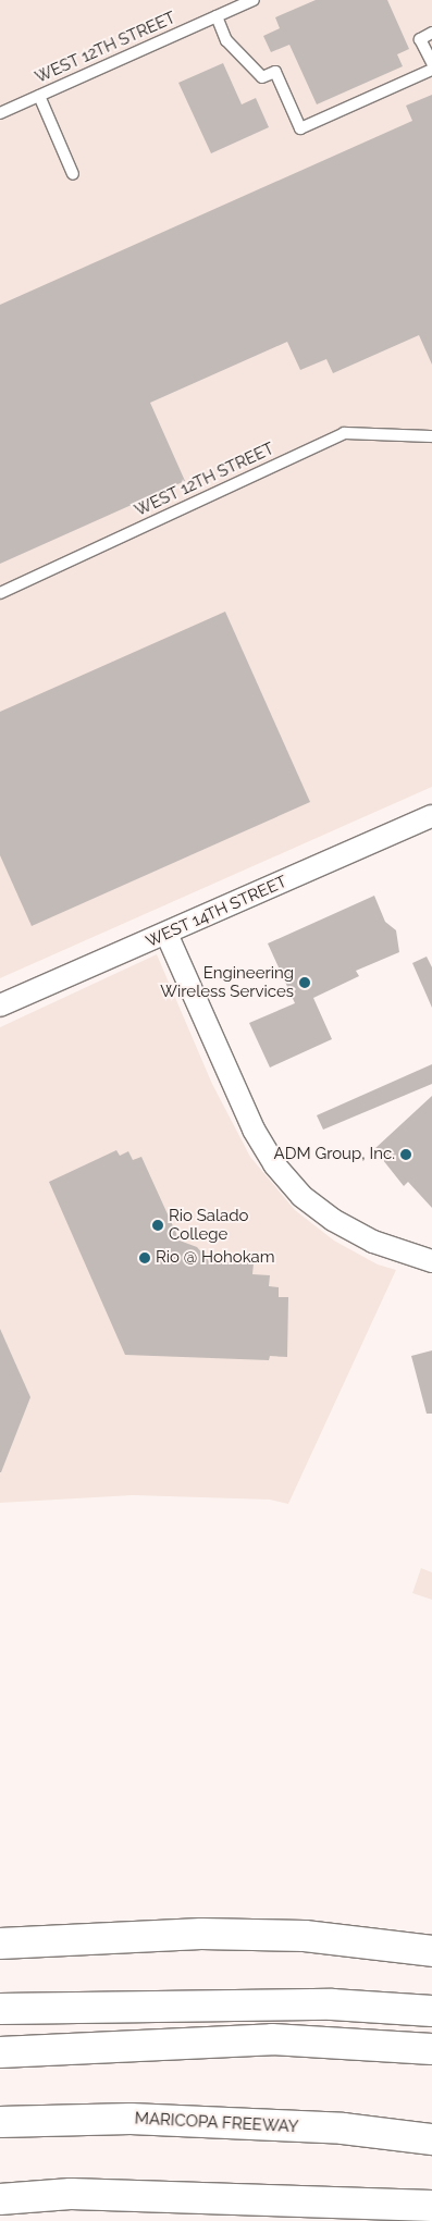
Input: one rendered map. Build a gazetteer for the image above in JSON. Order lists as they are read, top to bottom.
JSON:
{
  "streets": {
    "highway": ["MARICOPA FREEWAY"],
    "street": ["WEST 14TH STREET"],
    "lane": ["WEST 12TH STREET"]
  },
  "places": [
    "Engineering Wireless Services",
    "ADM Group, Inc.",
    "Rio Salado College",
    "Rio @ Hohokam"
  ]
}
